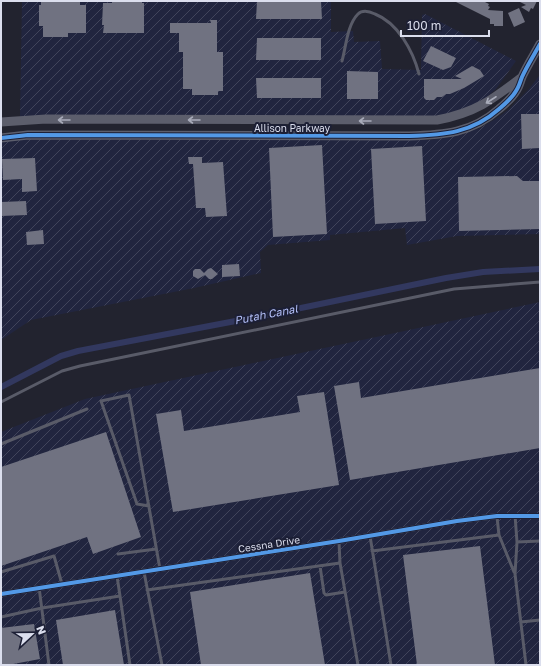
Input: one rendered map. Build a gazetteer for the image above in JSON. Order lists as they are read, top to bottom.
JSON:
{
  "streets": {
    "street": ["Allison Parkway", "Cessna Drive"]
  },
  "water": ["Putah Canal"],
  "scale_bar": "100 m",
  "north": "right"
}
